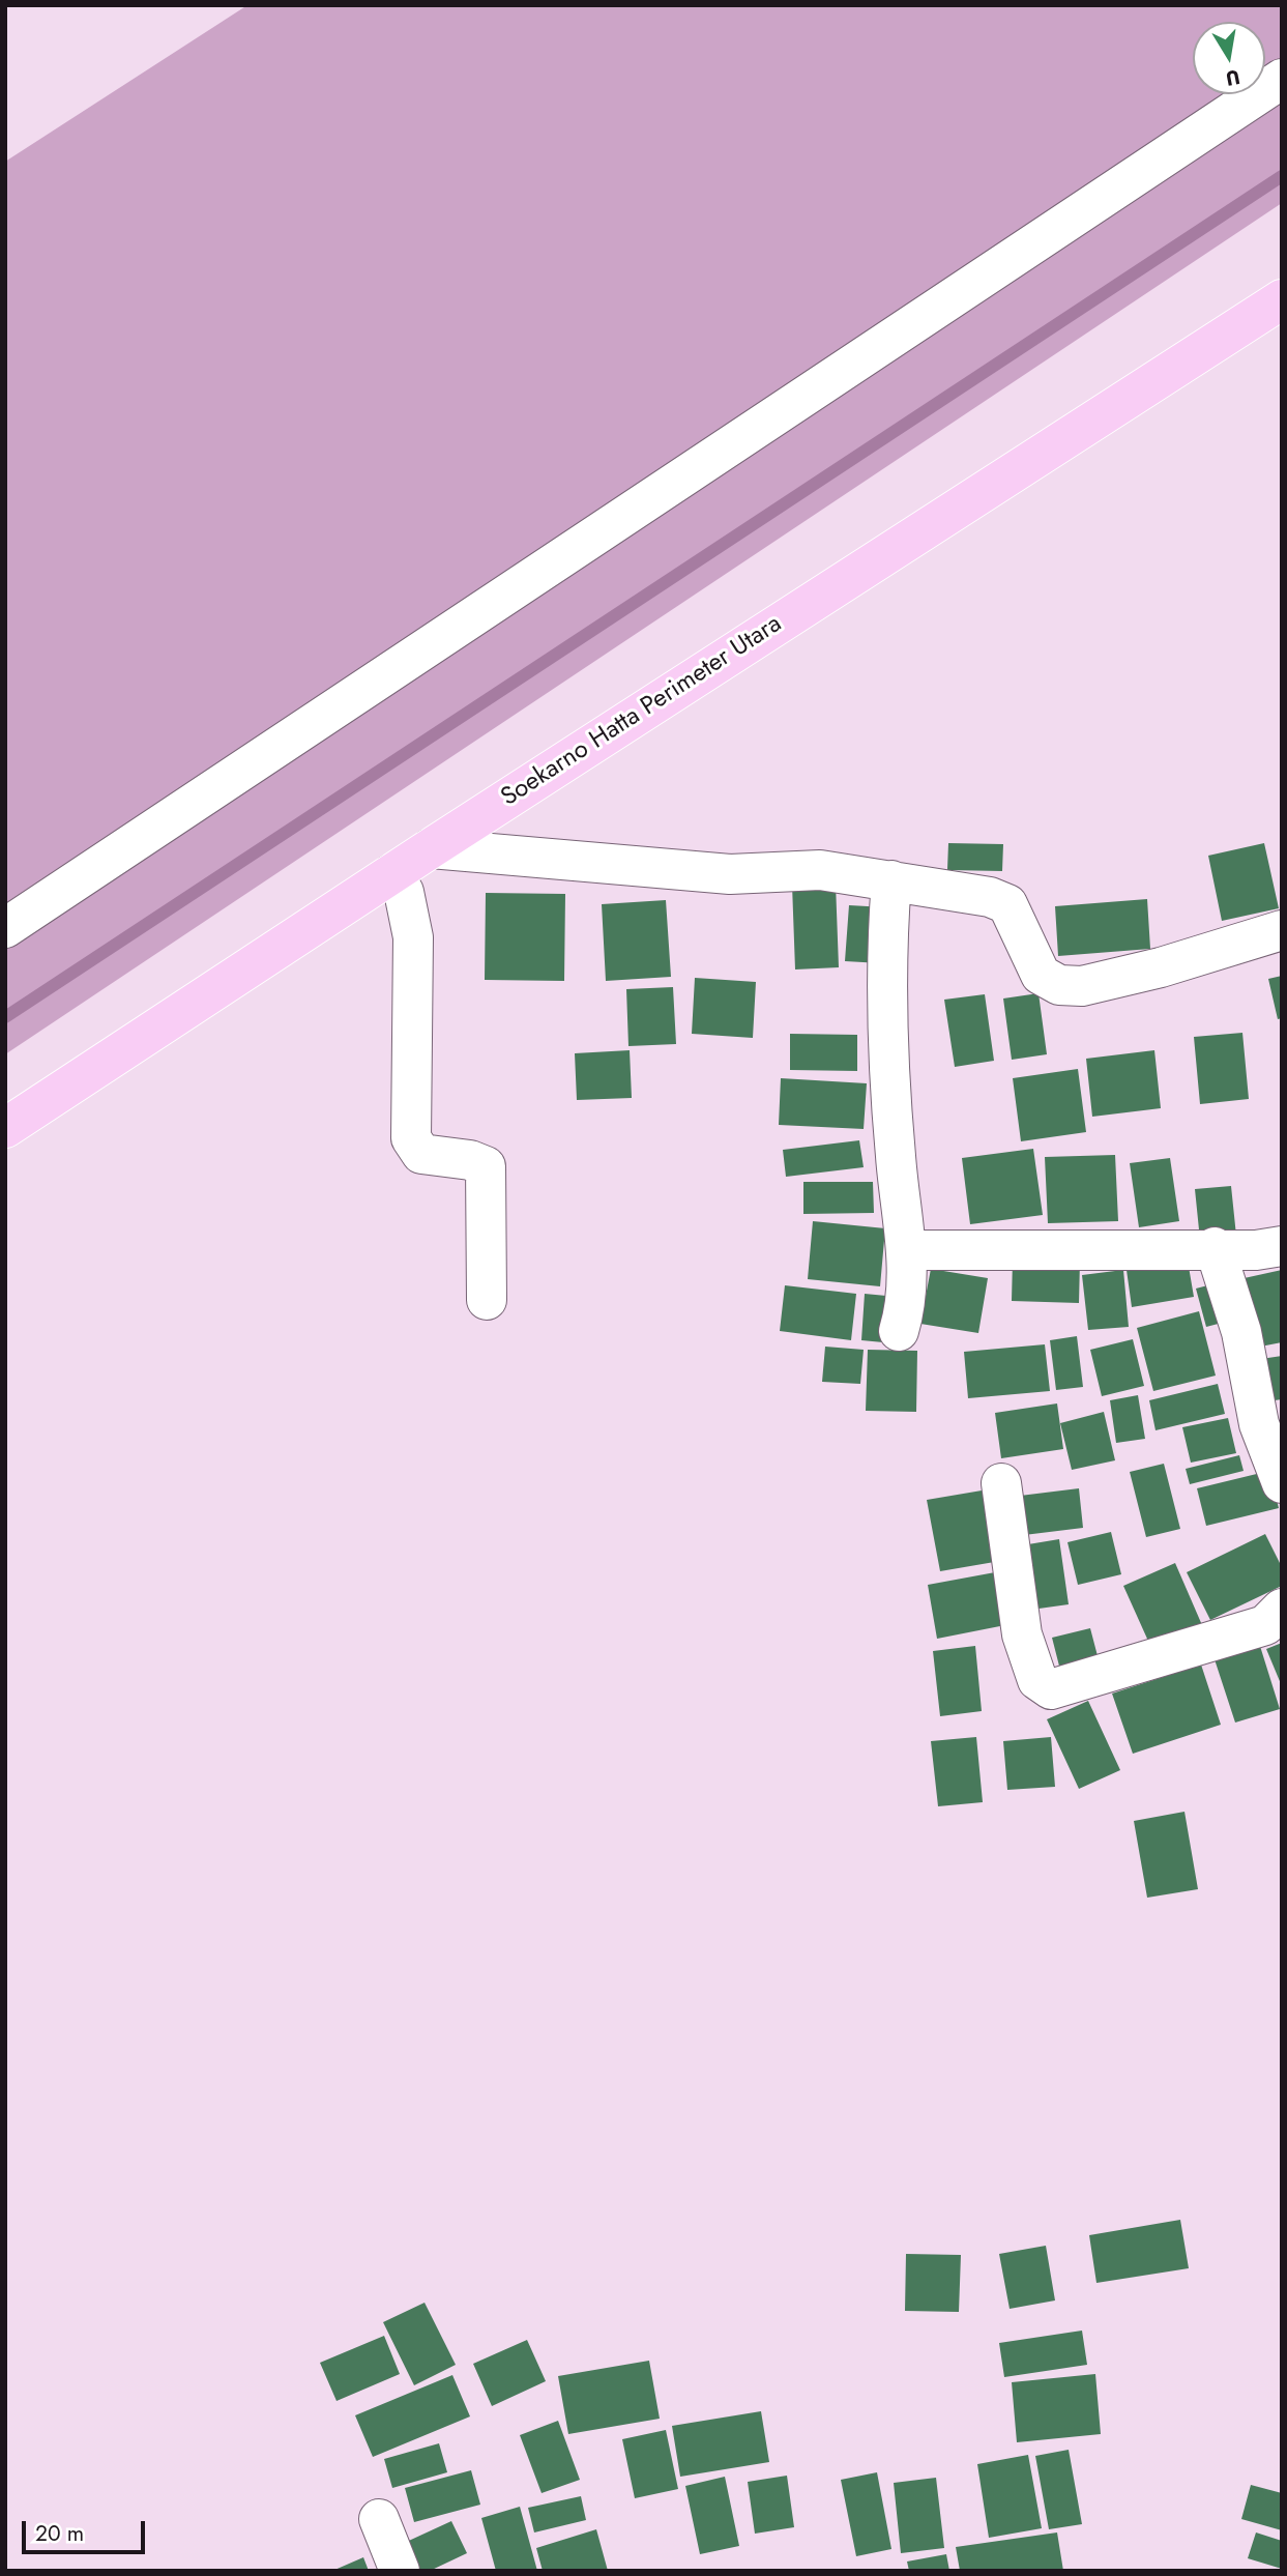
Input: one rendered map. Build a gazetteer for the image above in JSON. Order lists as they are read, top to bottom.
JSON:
{
  "streets": {
    "main road": ["Soekarno Hatta Perimeter Utara"]
  },
  "scale_bar": "20 m",
  "north": "bottom"
}
